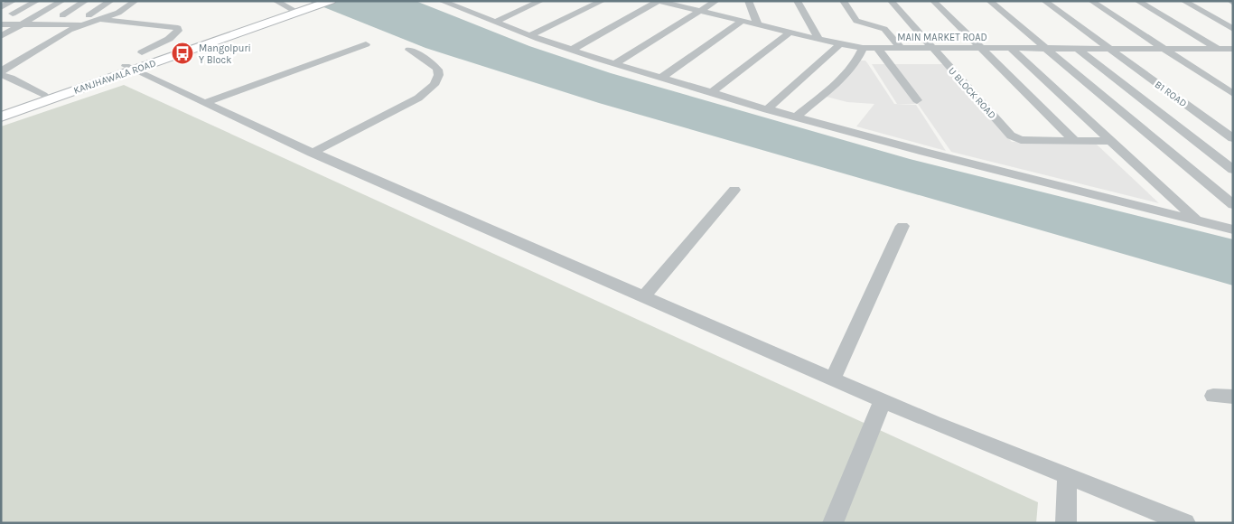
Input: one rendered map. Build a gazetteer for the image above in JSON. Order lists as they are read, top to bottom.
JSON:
{
  "streets": {
    "main road": ["KANJHAWALA ROAD"],
    "street": ["MAIN MARKET ROAD", "U BLOCK ROAD", "B1 ROAD"]
  },
  "crossings": [
    ["MAIN MARKET ROAD", "U BLOCK ROAD"],
    ["MAIN MARKET ROAD", "B1 ROAD"]
  ],
  "places": {
    "bus stop": ["Mangolpuri Y Block"]
  }
}
